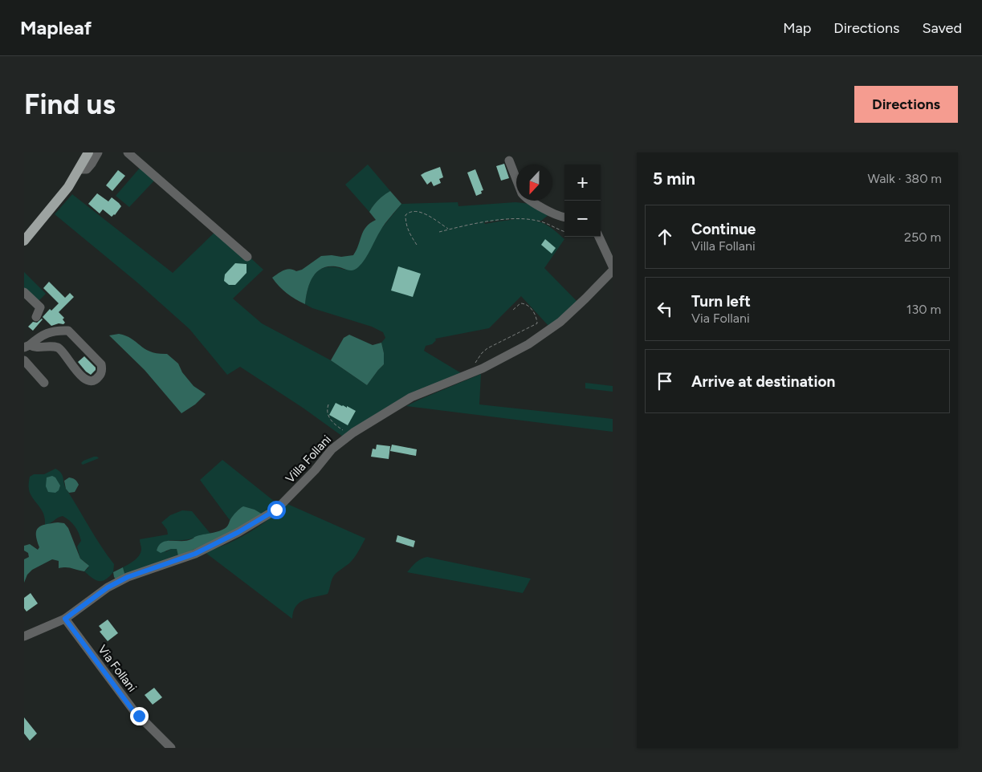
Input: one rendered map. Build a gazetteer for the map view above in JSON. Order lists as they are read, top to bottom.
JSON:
{
  "streets": {
    "street": ["Villa Follani", "Via Follani"]
  },
  "crossings": [
    ["Villa Follani", "Via Follani"]
  ],
  "north": "bottom",
  "page": {
    "header": "Mapleaf",
    "nav": ["Map", "Directions", "Saved"],
    "buttons": "Directions",
    "title": "Find us",
    "heading": ["5 min", "Walk · 380 m"],
    "map_buttons": ["+", "−"],
    "list": [
      ["Continue", "Villa Follani", "250 m"],
      ["Turn left", "Via Follani", "130 m"],
      "Arrive at destination"
    ]
  }
}
